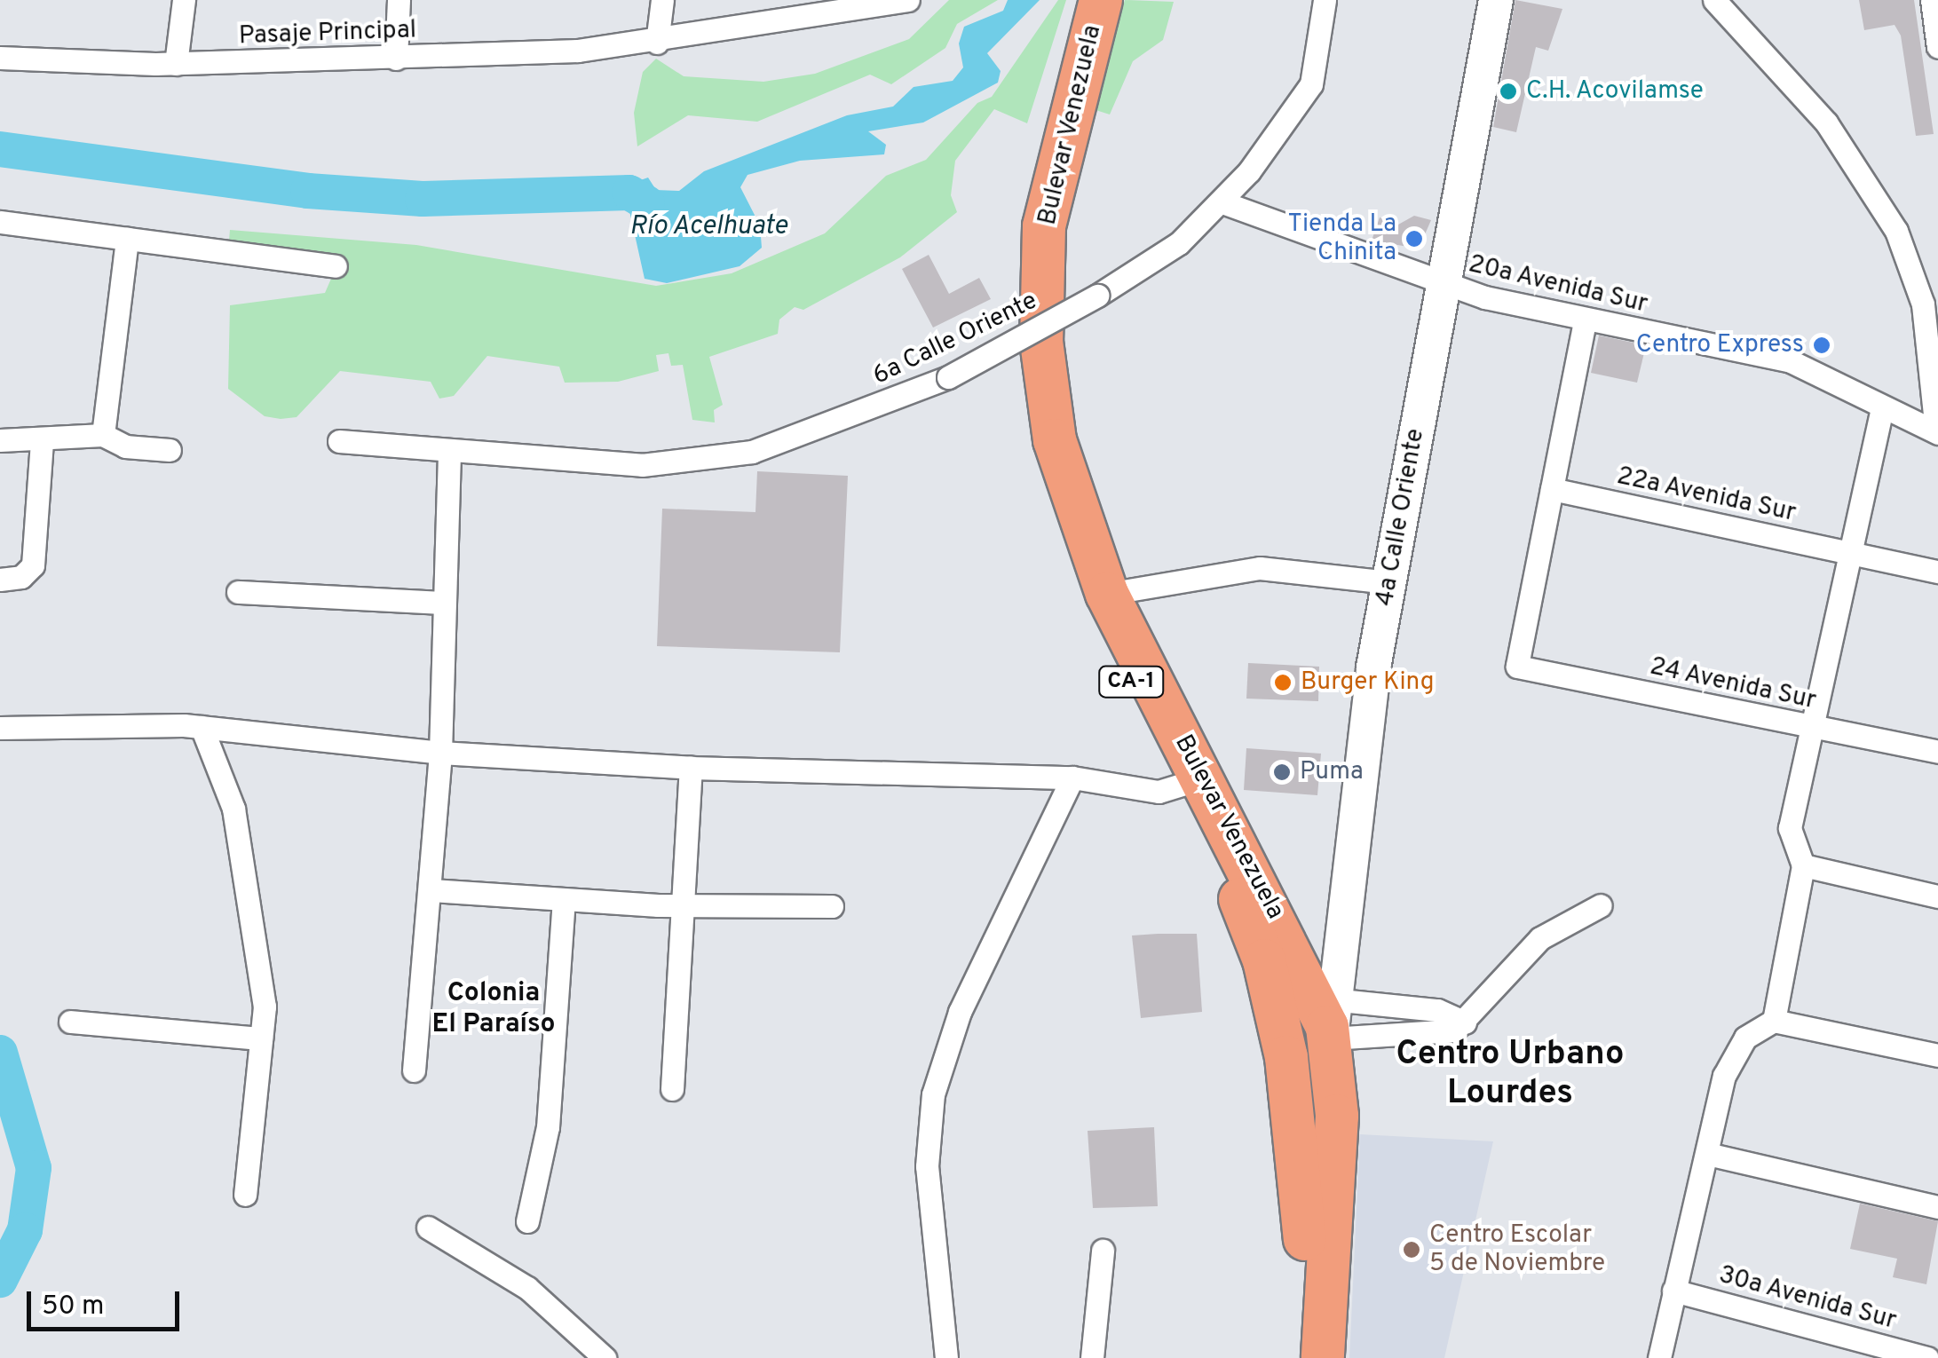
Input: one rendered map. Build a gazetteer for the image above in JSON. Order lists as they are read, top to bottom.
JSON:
{
  "streets": {
    "highway": ["Bulevar Venezuela", "CA-1"],
    "street": [
      "Pasaje Principal",
      "20a Avenida Sur",
      "6a Calle Oriente",
      "22a Avenida Sur",
      "4a Calle Oriente",
      "24 Avenida Sur",
      "30a Avenida Sur"
    ]
  },
  "crossings": [
    ["Bulevar Venezuela", "4a Calle Oriente"],
    ["20a Avenida Sur", "6a Calle Oriente"],
    ["20a Avenida Sur", "4a Calle Oriente"],
    ["22a Avenida Sur", "24 Avenida Sur"]
  ],
  "districts": ["Colonia El Paraíso", "Centro Urbano Lourdes"],
  "water": ["Río Acelhuate"],
  "places": [
    "C.H. Acovilamse",
    "Tienda La Chinita",
    "Centro Express",
    "Burger King",
    "Puma",
    "Centro Escolar 5 de Noviembre"
  ],
  "scale_bar": "50 m"
}
